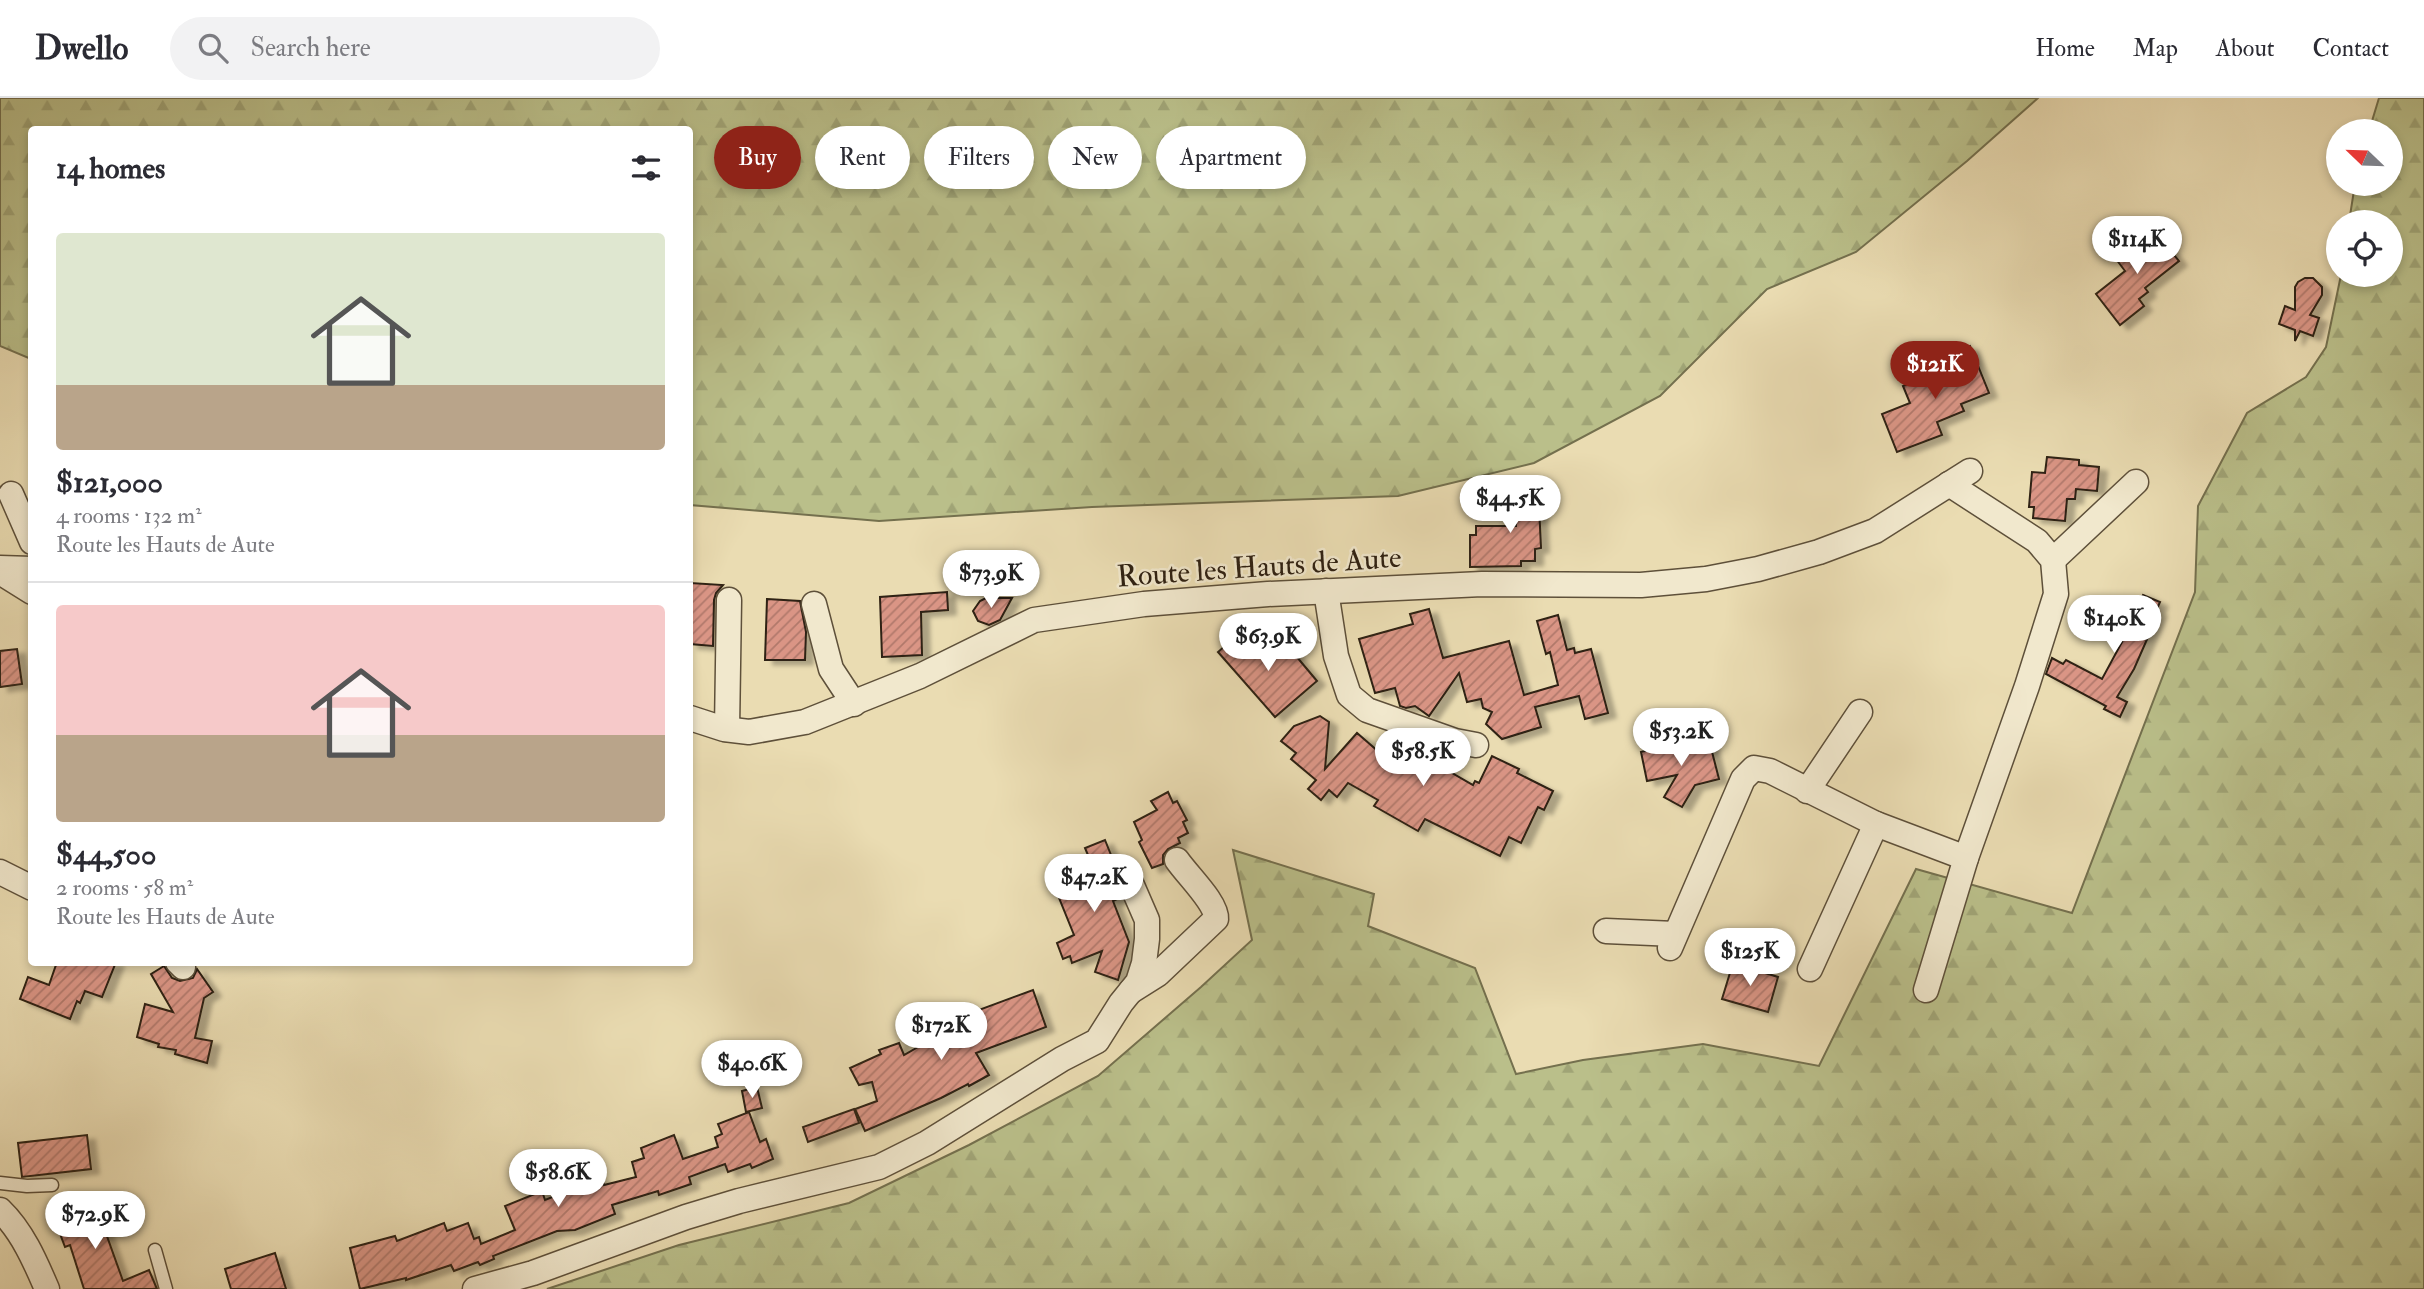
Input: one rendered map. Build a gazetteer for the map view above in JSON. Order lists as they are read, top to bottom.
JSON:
{
  "streets": {
    "street": ["Route les Hauts de Aute"]
  },
  "north": "top left",
  "page": {
    "header": "Dwello",
    "search": "Search here",
    "nav": [
      "Home",
      "Map",
      "About",
      "Contact"
    ],
    "chip": [
      "Buy",
      "Rent",
      "Filters",
      "New",
      "Apartment"
    ],
    "heading": "14 homes",
    "list": [
      {
        "name": "$121,000",
        "note": "4 rooms · 132 m² · Route les Hauts de Aute"
      },
      {
        "name": "$44,500",
        "note": "2 rooms · 58 m² · Route les Hauts de Aute"
      }
    ],
    "price": [
      "$114K",
      "$121K",
      "$44.5K",
      "$73.9K",
      "$140K",
      "$63.9K",
      "$53.2K",
      "$58.5K",
      "$47.2K",
      "$125K",
      "$172K",
      "$40.6K",
      "$58.6K",
      "$72.9K"
    ]
  }
}
